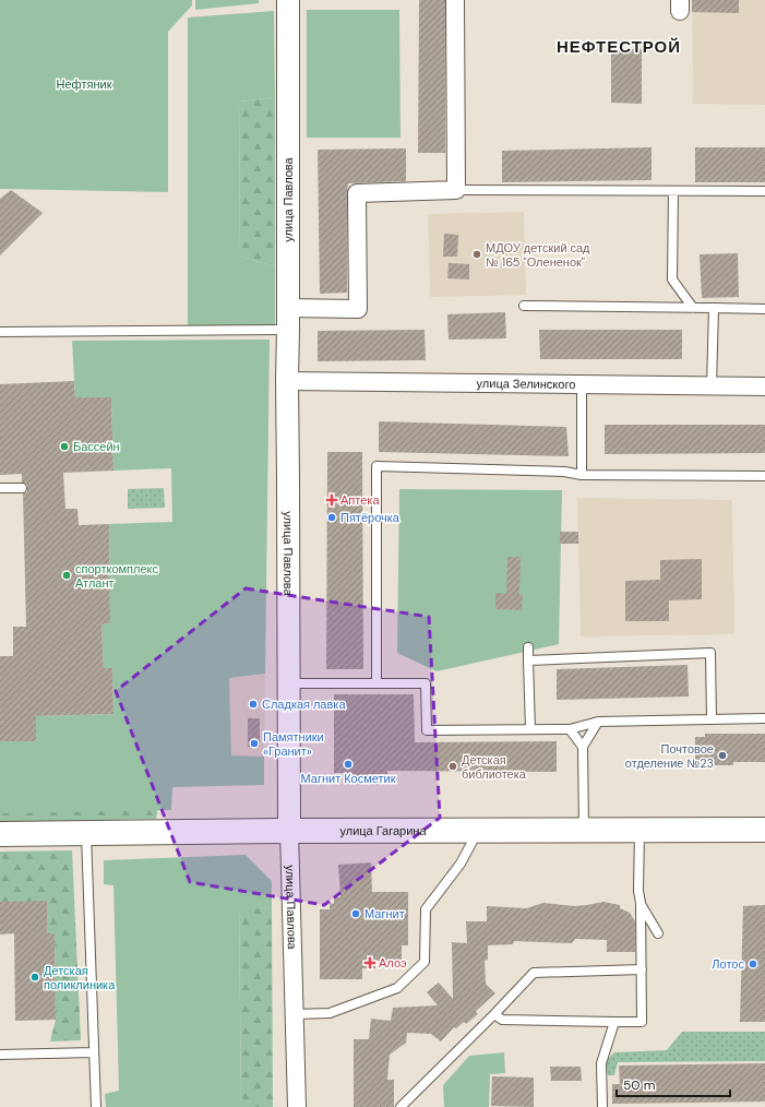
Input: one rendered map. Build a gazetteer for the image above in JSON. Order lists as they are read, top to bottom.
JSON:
{
  "streets": {
    "main road": ["улица Гагарина"],
    "street": ["улица Павлова", "улица Зелинского"]
  },
  "crossings": [
    ["улица Павлова", "улица Зелинского"],
    ["улица Павлова", "улица Гагарина"]
  ],
  "districts": ["НЕФТЕСТРОЙ"],
  "parks": ["Нефтяник"],
  "places": {
    "other": [
      "МДОУ детский сад № 165 \"Олененок\"",
      "Бассейн",
      "Пятёрочка",
      "спорткомплекс Атлант",
      "Сладкая лавка",
      "Памятники «Гранит»",
      "Почтовое отделение №23",
      "Магнит Косметик",
      "Детская библиотека",
      "Магнит",
      "Лотос",
      "Детская поликлиника"
    ],
    "health": ["Аптека", "Алоэ"]
  },
  "scale_bar": "50 m"
}
